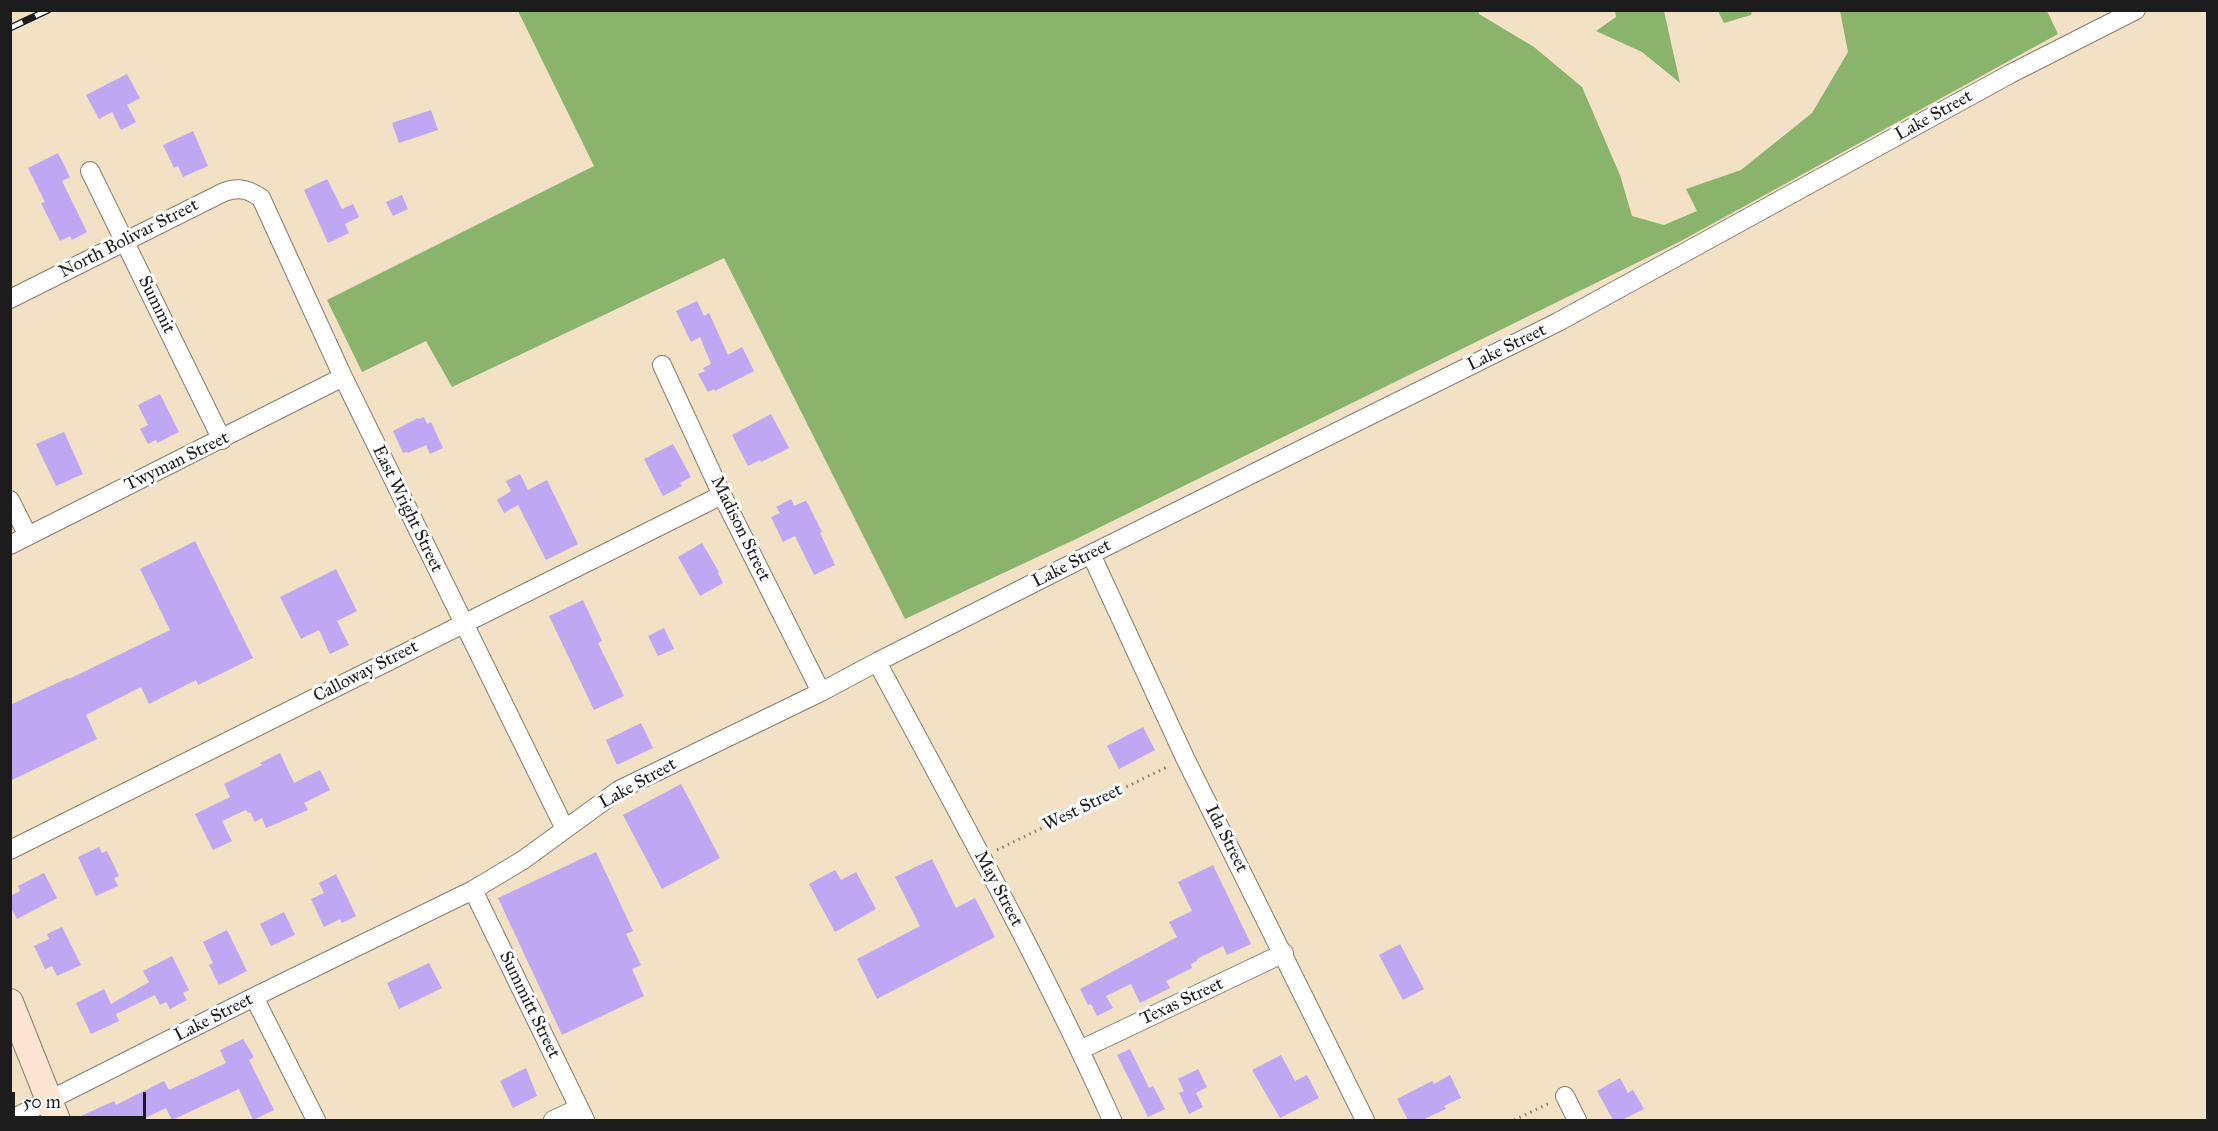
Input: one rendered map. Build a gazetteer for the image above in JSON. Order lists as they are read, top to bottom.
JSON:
{
  "streets": {
    "street": [
      "Lake Street",
      "North Bolivar Street",
      "Summit",
      "Twyman Street",
      "East Wright Street",
      "Madison Street",
      "Calloway Street",
      "Ida Street",
      "May Street",
      "Texas Street",
      "Summitt Street"
    ],
    "path": ["West Street"]
  },
  "crossings": [
    ["Lake Street", "East Wright Street"],
    ["Lake Street", "Madison Street"],
    ["Lake Street", "Ida Street"],
    ["Lake Street", "May Street"],
    ["Lake Street", "Summitt Street"],
    ["North Bolivar Street", "Summit"],
    ["North Bolivar Street", "East Wright Street"],
    ["Summit", "Twyman Street"],
    ["Twyman Street", "East Wright Street"],
    ["East Wright Street", "Calloway Street"],
    ["Madison Street", "Calloway Street"],
    ["West Street", "Ida Street"],
    ["West Street", "May Street"],
    ["Ida Street", "Texas Street"],
    ["May Street", "Texas Street"]
  ],
  "scale_bar": "50 m"
}
